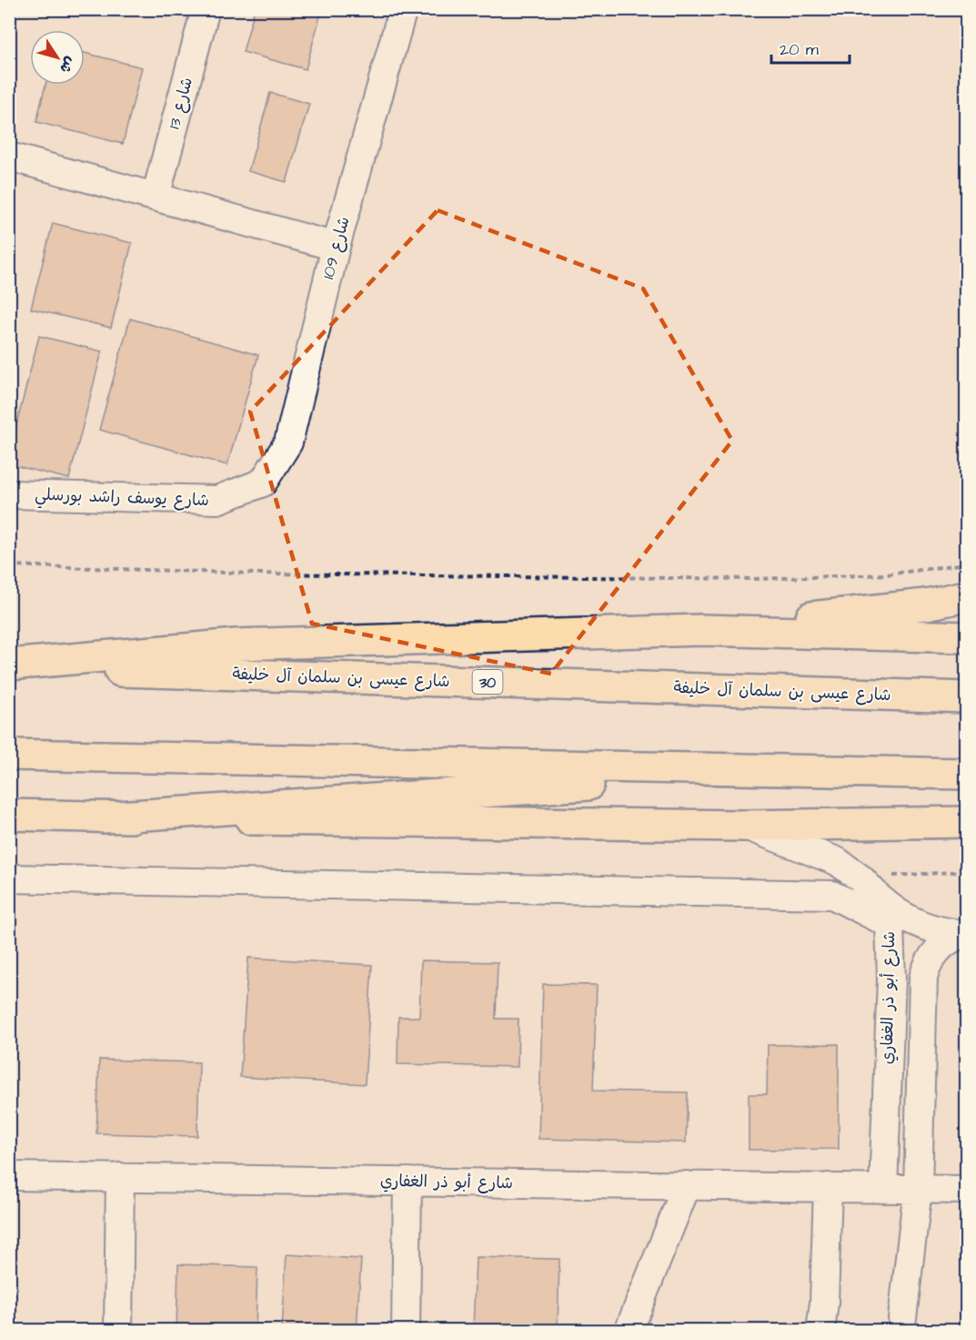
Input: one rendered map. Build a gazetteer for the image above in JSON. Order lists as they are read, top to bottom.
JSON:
{
  "streets": {
    "main road": ["شارع عيسى بن سلمان آل خليفة", "30"],
    "street": [
      "شارع 13",
      "شارع 109",
      "شارع يوسف راشد بورسلي",
      "شارع أبو ذر الغفاري"
    ]
  },
  "crossings": [
    ["شارع 109", "شارع يوسف راشد بورسلي"]
  ],
  "scale_bar": "20 m",
  "north": "bottom right"
}
